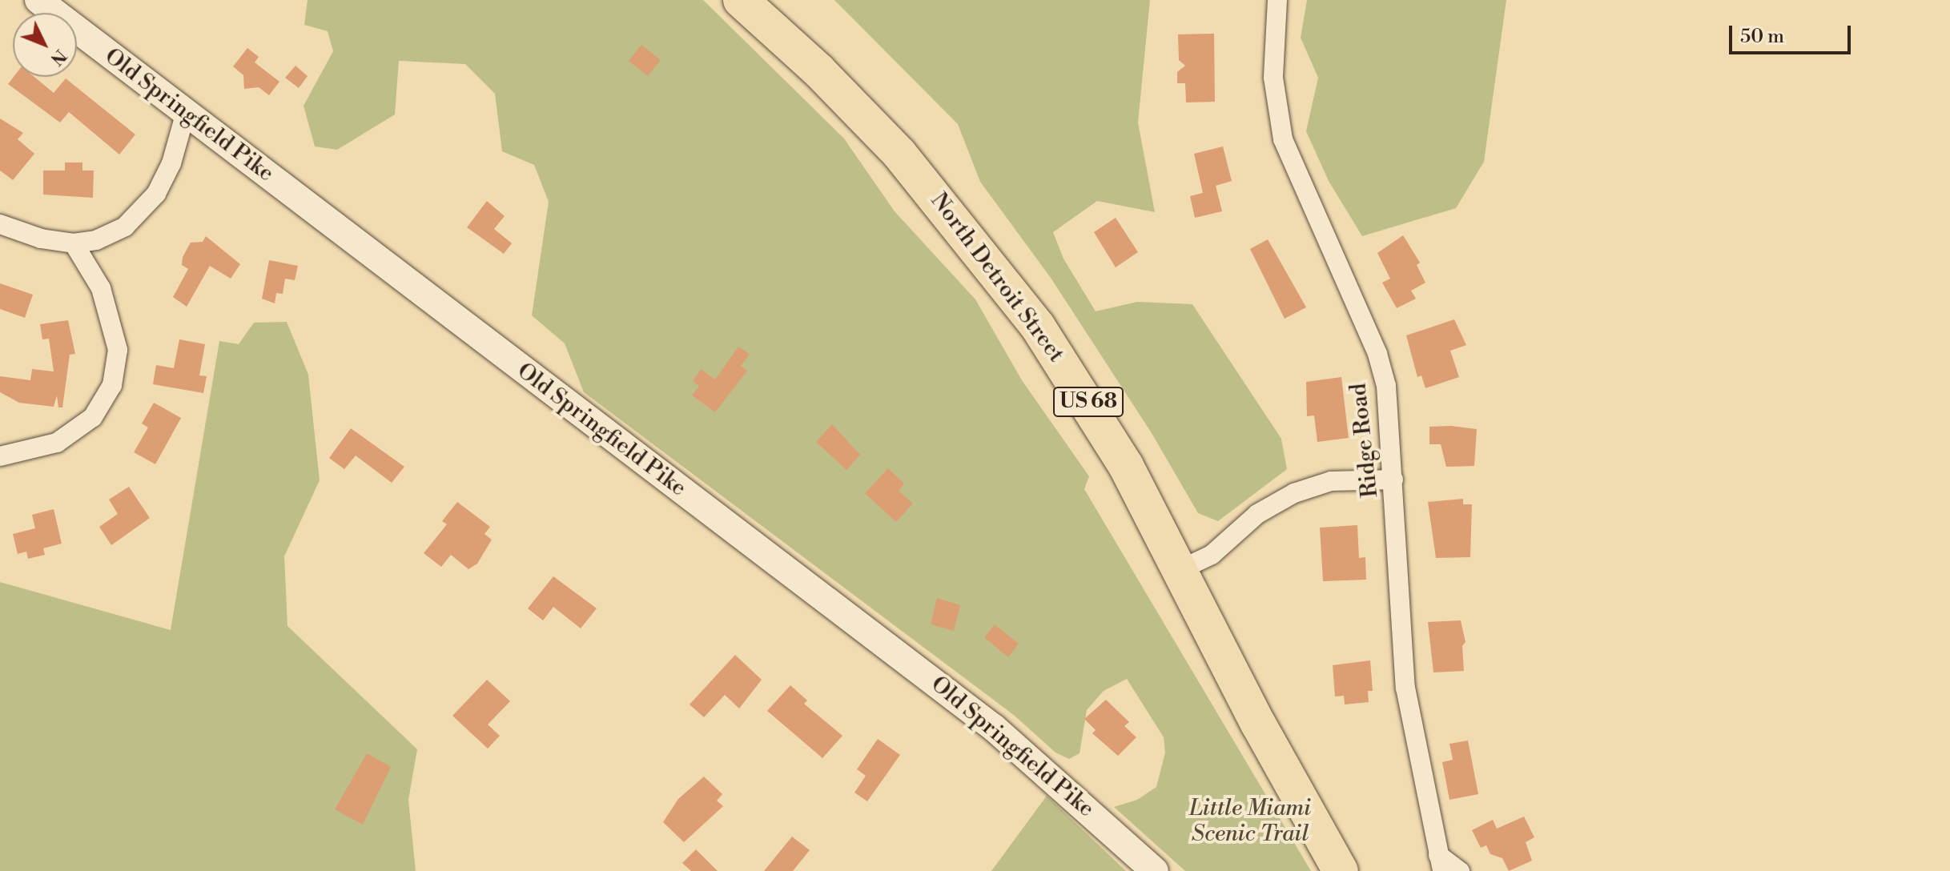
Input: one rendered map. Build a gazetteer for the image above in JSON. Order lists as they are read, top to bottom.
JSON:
{
  "streets": {
    "highway": ["North Detroit Street", "US 68"],
    "street": ["Old Springfield Pike", "Ridge Road"]
  },
  "parks": ["Little Miami Scenic Trail"],
  "scale_bar": "50 m",
  "north": "bottom right"
}
